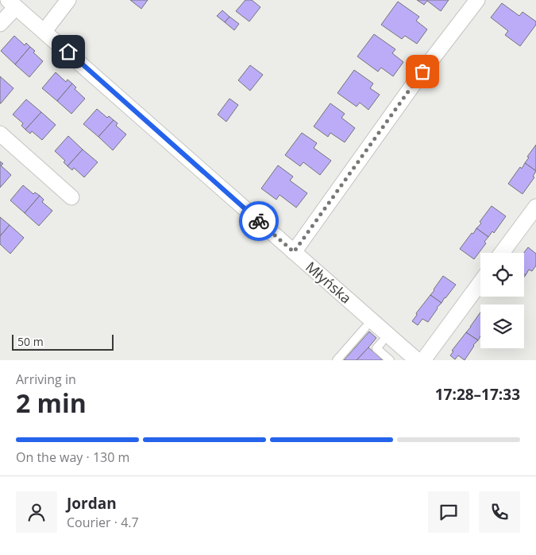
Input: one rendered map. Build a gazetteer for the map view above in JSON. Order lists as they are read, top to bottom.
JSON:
{
  "streets": {
    "street": ["Młyńska"]
  },
  "scale_bar": "50 m",
  "page": {
    "scale": "50 m",
    "heading": ["2 min", "Arriving in", "17:28–17:33"],
    "panel": ["Jordan", "Courier · 4.7"],
    "bar": "On the way · 130 m"
  }
}
